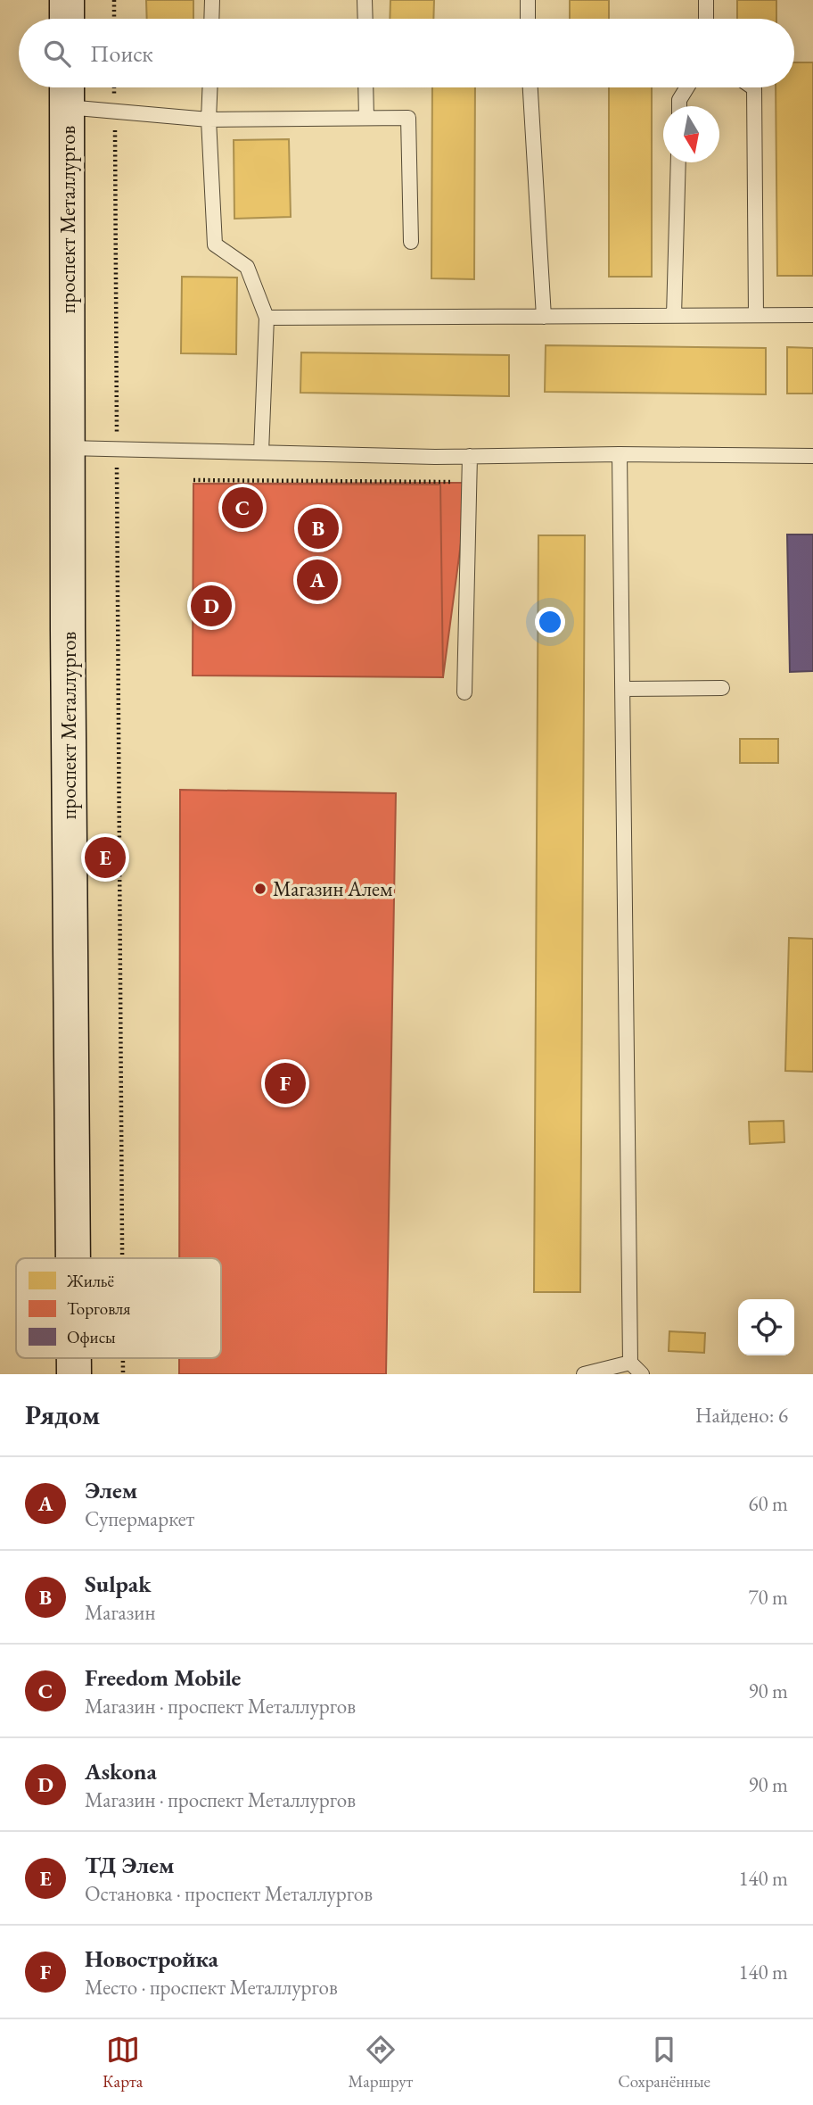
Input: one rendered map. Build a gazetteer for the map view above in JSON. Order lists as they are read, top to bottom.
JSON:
{
  "streets": {
    "main road": ["проспект Металлургов"]
  },
  "places": ["Магазин Алем"],
  "legend": ["Жильё", "Торговля", "Офисы"],
  "north": "bottom",
  "page": {
    "search": "Поиск",
    "pins": [
      "C",
      "B",
      "A",
      "D",
      "E",
      "F"
    ],
    "heading": ["Рядом", "Найдено: 6"],
    "list": [
      {
        "mark": "A",
        "name": "Элем",
        "note": "Супермаркет",
        "value": "60 m"
      },
      {
        "mark": "B",
        "name": "Sulpak",
        "note": "Магазин",
        "value": "70 m"
      },
      {
        "mark": "C",
        "name": "Freedom Mobile",
        "note": "Магазин · проспект Металлургов",
        "value": "90 m"
      },
      {
        "mark": "D",
        "name": "Askona",
        "note": "Магазин · проспект Металлургов",
        "value": "90 m"
      },
      {
        "mark": "E",
        "name": "ТД Элем",
        "note": "Остановка · проспект Металлургов",
        "value": "140 m"
      },
      {
        "mark": "F",
        "name": "Новостройка",
        "note": "Место · проспект Металлургов",
        "value": "140 m"
      }
    ],
    "nav": ["Карта", "Маршрут", "Сохранённые"]
  }
}
